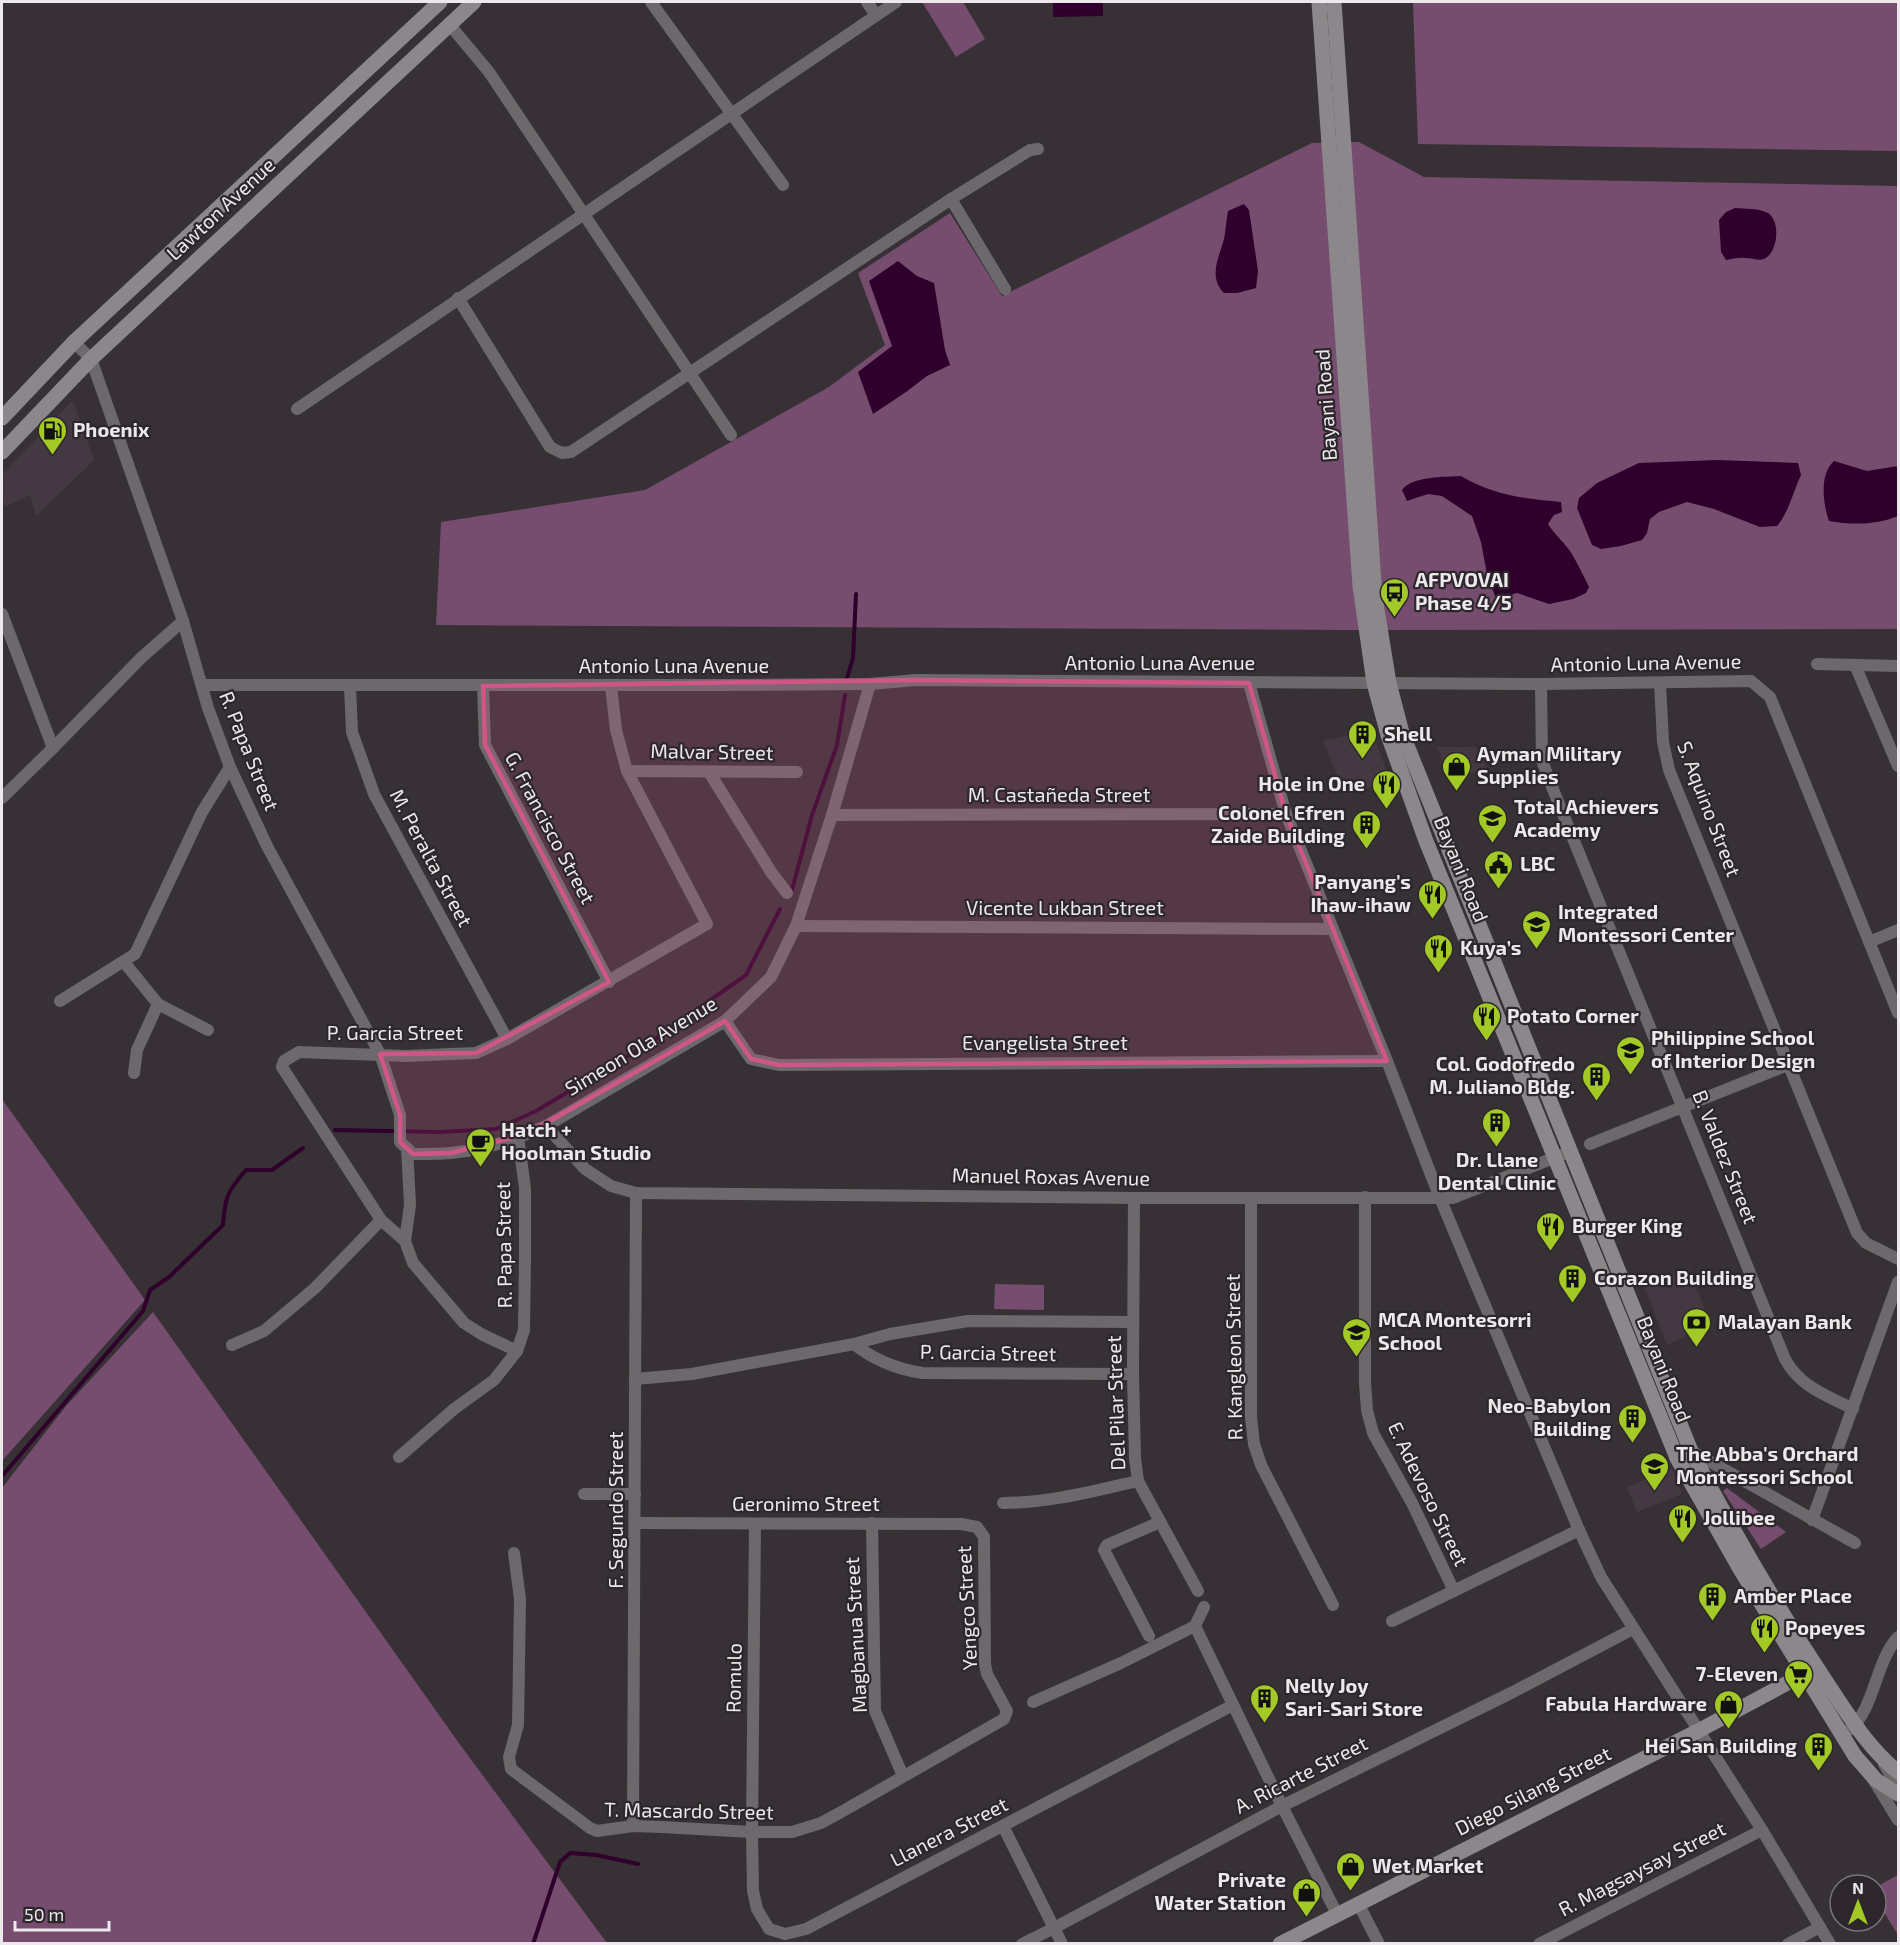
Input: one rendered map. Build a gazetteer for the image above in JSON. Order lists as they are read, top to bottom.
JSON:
{
  "streets": {
    "main road": ["Lawton Avenue", "Bayani Road", "Diego Silang Street"],
    "street": [
      "Antonio Luna Avenue",
      "R. Papa Street",
      "Malvar Street",
      "M. Castañeda Street",
      "S. Aquino Street",
      "G. Francisco Street",
      "M. Peralta Street",
      "Vicente Lukban Street",
      "P. Garcia Street",
      "Evangelista Street",
      "Simeon Ola Avenue",
      "B. Valdez Street",
      "Manuel Roxas Avenue",
      "R. Kangleon Street",
      "Del Pilar Street",
      "E. Adevoso Street",
      "Geronimo Street",
      "F. Segundo Street",
      "Yengco Street",
      "Magbanua Street",
      "Romulo",
      "A. Ricarte Street",
      "T. Mascardo Street",
      "Llanera Street",
      "R. Magsaysay Street"
    ]
  },
  "crossings": [
    ["Lawton Avenue", "R. Papa Street"],
    ["Bayani Road", "Antonio Luna Avenue"],
    ["Bayani Road", "Manuel Roxas Avenue"],
    ["Bayani Road", "Diego Silang Street"],
    ["Antonio Luna Avenue", "R. Papa Street"],
    ["Antonio Luna Avenue", "S. Aquino Street"],
    ["Antonio Luna Avenue", "G. Francisco Street"],
    ["Antonio Luna Avenue", "M. Peralta Street"],
    ["Antonio Luna Avenue", "P. Garcia Street"],
    ["Antonio Luna Avenue", "Simeon Ola Avenue"],
    ["Antonio Luna Avenue", "B. Valdez Street"],
    ["R. Papa Street", "P. Garcia Street"],
    ["R. Papa Street", "Simeon Ola Avenue"],
    ["Malvar Street", "P. Garcia Street"],
    ["M. Castañeda Street", "Simeon Ola Avenue"],
    ["G. Francisco Street", "P. Garcia Street"],
    ["M. Peralta Street", "P. Garcia Street"],
    ["Vicente Lukban Street", "Simeon Ola Avenue"],
    ["P. Garcia Street", "Del Pilar Street"],
    ["Evangelista Street", "Simeon Ola Avenue"],
    ["Simeon Ola Avenue", "Manuel Roxas Avenue"],
    ["Manuel Roxas Avenue", "R. Kangleon Street"],
    ["Manuel Roxas Avenue", "Del Pilar Street"],
    ["Manuel Roxas Avenue", "E. Adevoso Street"],
    ["Manuel Roxas Avenue", "F. Segundo Street"],
    ["Geronimo Street", "F. Segundo Street"],
    ["Geronimo Street", "Yengco Street"],
    ["Geronimo Street", "Magbanua Street"],
    ["Geronimo Street", "Romulo"],
    ["F. Segundo Street", "T. Mascardo Street"],
    ["Yengco Street", "T. Mascardo Street"],
    ["Magbanua Street", "T. Mascardo Street"],
    ["Romulo", "T. Mascardo Street"],
    ["Romulo", "Llanera Street"],
    ["T. Mascardo Street", "Llanera Street"]
  ],
  "places": {
    "fuel station": ["Phoenix"],
    "bus stop": ["AFPVOVAI Phase 4/5"],
    "building": [
      "Shell",
      "Colonel Efren Zaide Building",
      "Col. Godofredo M. Juliano Bldg.",
      "Dr. Llane Dental Clinic",
      "Corazon Building",
      "Neo-Babylon Building",
      "Amber Place",
      "Nelly Joy Sari-Sari Store",
      "Hei San Building"
    ],
    "shop": [
      "Ayman Military Supplies",
      "Fabula Hardware",
      "Wet Market",
      "Private Water Station"
    ],
    "restaurant": [
      "Hole in One",
      "Panyang's Ihaw-ihaw",
      "Kuya’s",
      "Potato Corner",
      "Burger King",
      "Jollibee",
      "Popeyes"
    ],
    "school or university": [
      "Total Achievers Academy",
      "Integrated Montessori Center",
      "Philippine School of Interior Design",
      "MCA Montesorri School",
      "The Abba's Orchard Montessori School"
    ],
    "public building": ["LBC"],
    "cafe": ["Hatch + Hoolman Studio"],
    "bank": ["Malayan Bank"],
    "supermarket": ["7-Eleven"]
  },
  "scale_bar": "50 m",
  "north": "top"
}
